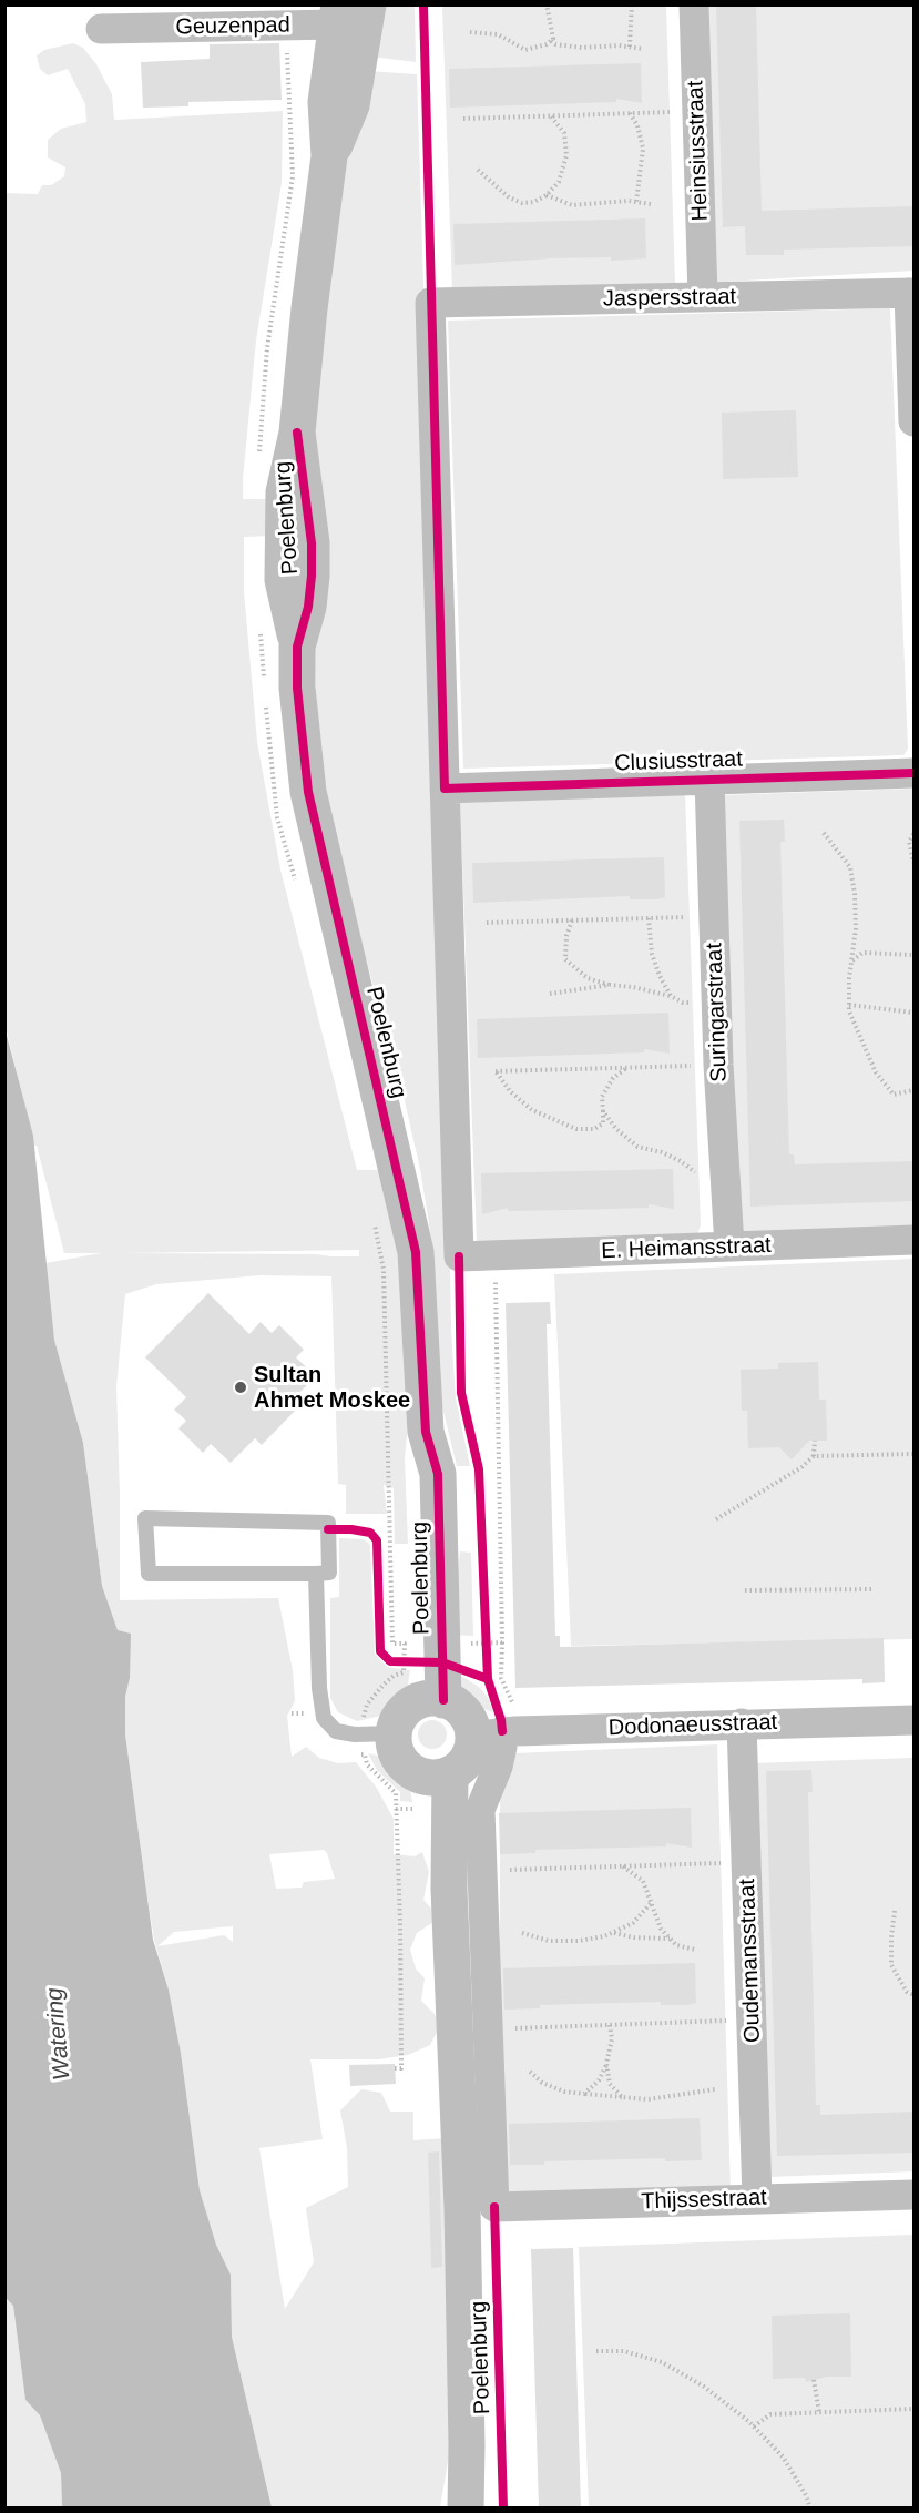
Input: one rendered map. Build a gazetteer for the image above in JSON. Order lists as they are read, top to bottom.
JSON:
{
  "streets": {
    "street": [
      "Geuzenpad",
      "Heinsiusstraat",
      "Jaspersstraat",
      "Poelenburg",
      "Clusiusstraat",
      "Suringarstraat",
      "E. Heimansstraat",
      "Dodonaeusstraat",
      "Oudemansstraat",
      "Thijssestraat"
    ]
  },
  "crossings": [
    ["Geuzenpad", "Poelenburg"],
    ["Heinsiusstraat", "Jaspersstraat"],
    ["Jaspersstraat", "Clusiusstraat"],
    ["Jaspersstraat", "E. Heimansstraat"],
    ["Clusiusstraat", "Suringarstraat"],
    ["Clusiusstraat", "E. Heimansstraat"],
    ["Suringarstraat", "E. Heimansstraat"],
    ["Dodonaeusstraat", "Oudemansstraat"],
    ["Oudemansstraat", "Thijssestraat"]
  ],
  "water": ["Watering"],
  "places": ["Sultan Ahmet Moskee"]
}
